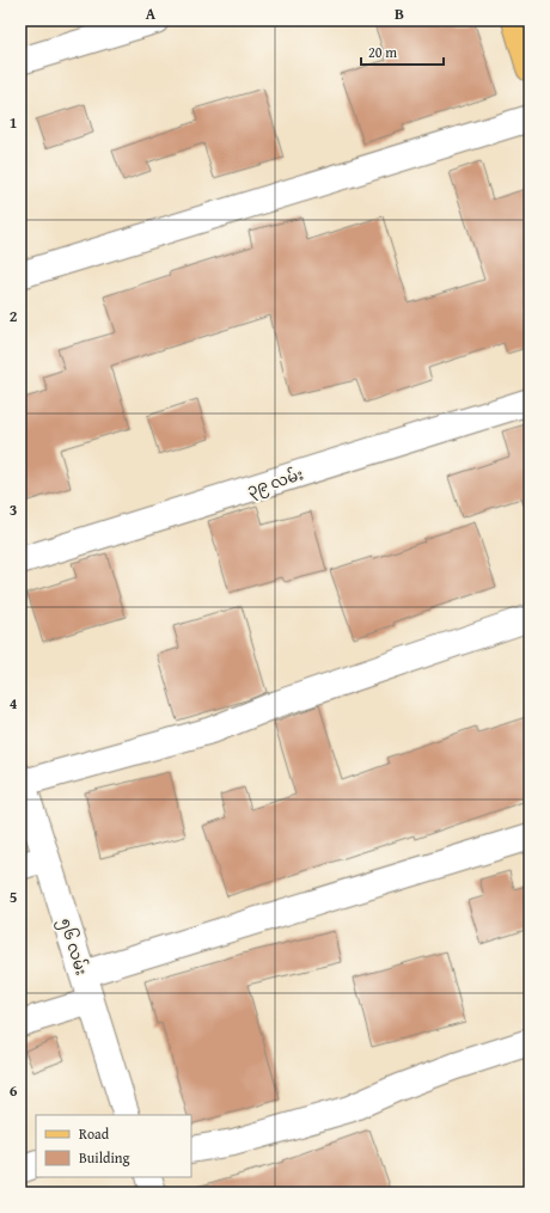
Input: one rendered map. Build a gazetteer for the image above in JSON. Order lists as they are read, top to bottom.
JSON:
{
  "streets": {
    "street": ["၃၉ လမ်း", "၅၆ လမ်း"]
  },
  "legend": ["Road", "Building"],
  "scale_bar": "20 m",
  "grid": {
    "columns": ["A", "B"],
    "rows": [
      "1",
      "2",
      "3",
      "4",
      "5",
      "6"
    ]
  }
}
